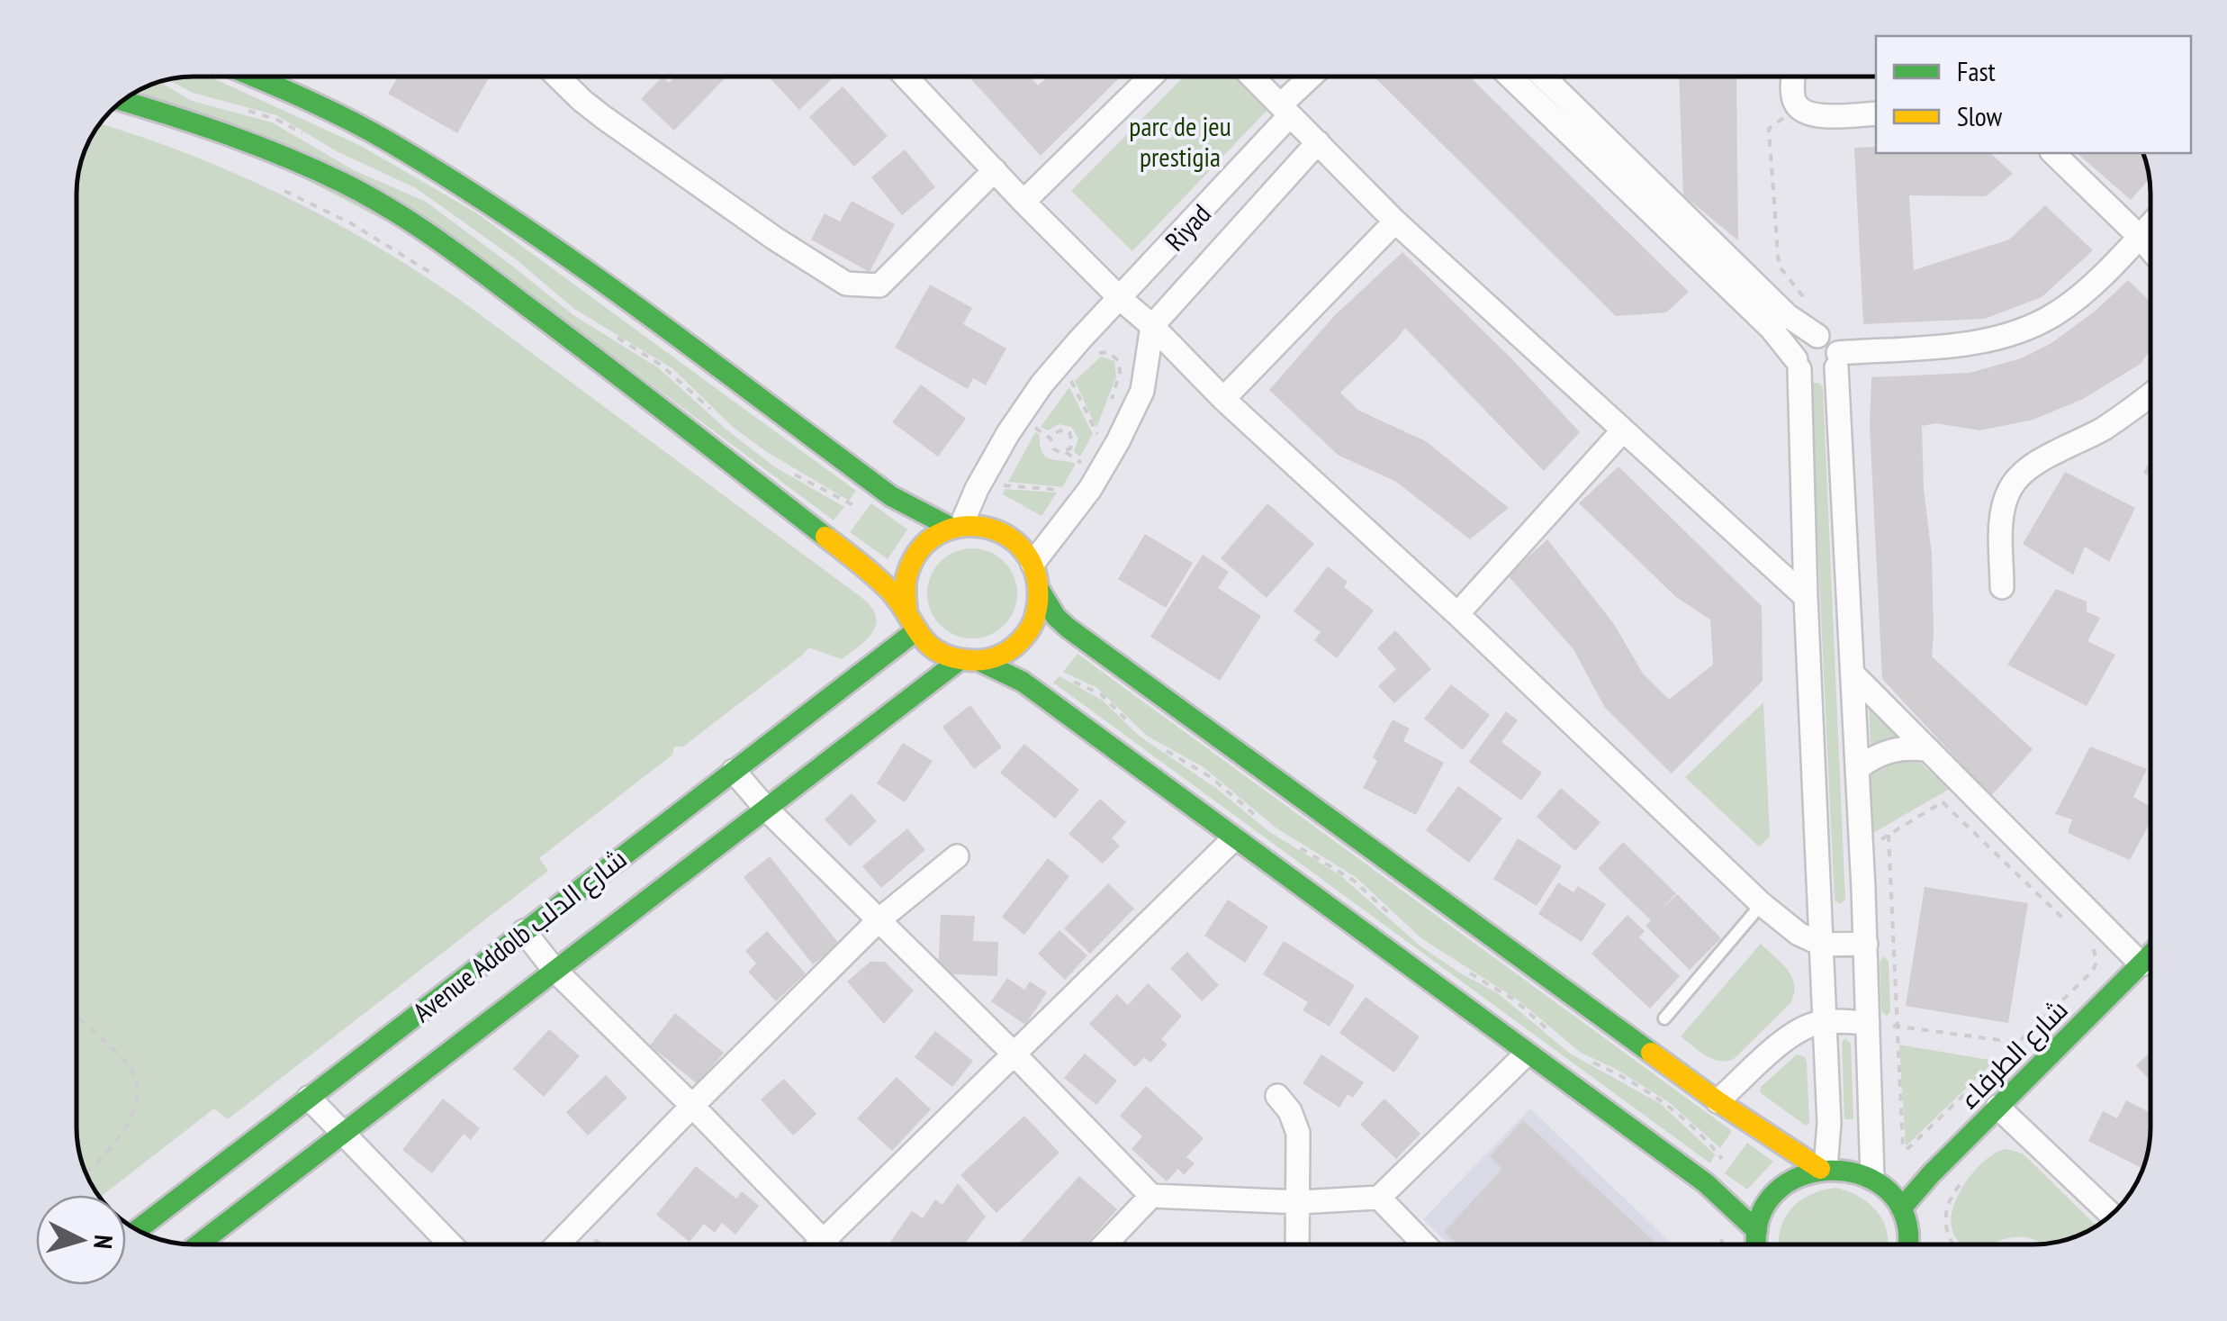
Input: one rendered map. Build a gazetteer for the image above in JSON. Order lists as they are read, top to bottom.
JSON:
{
  "streets": {
    "main road": ["Avenue Addolb شارع الدلب", "شارع الطرفاء"],
    "street": ["Riyad"]
  },
  "parks": ["parc de jeu prestigia"],
  "legend": ["Fast", "Slow"],
  "north": "right"
}
